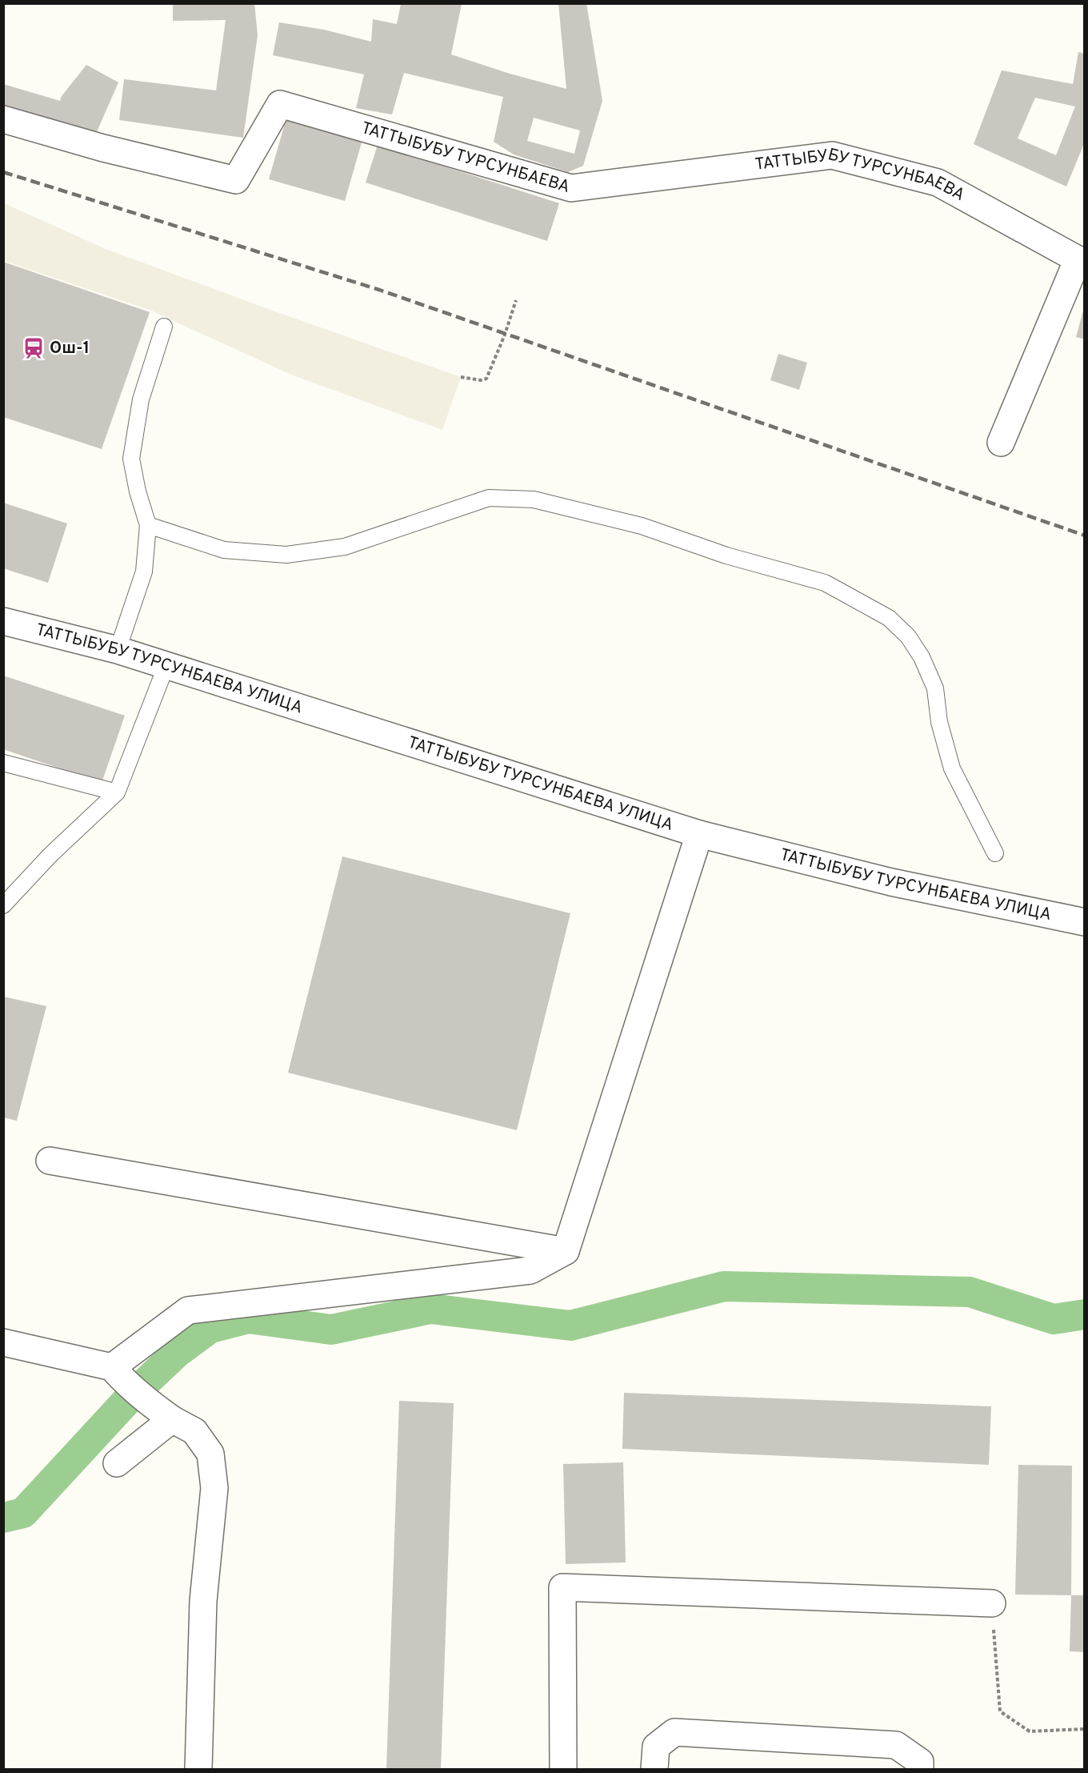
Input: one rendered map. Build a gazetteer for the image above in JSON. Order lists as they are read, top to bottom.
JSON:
{
  "streets": {
    "street": ["ТАТТЫБУБУ ТУРСУНБАЕВА", "ТАТТЫБУБУ ТУРСУНБАЕВА УЛИЦА"]
  },
  "places": {
    "station": ["Ош-1"]
  }
}
